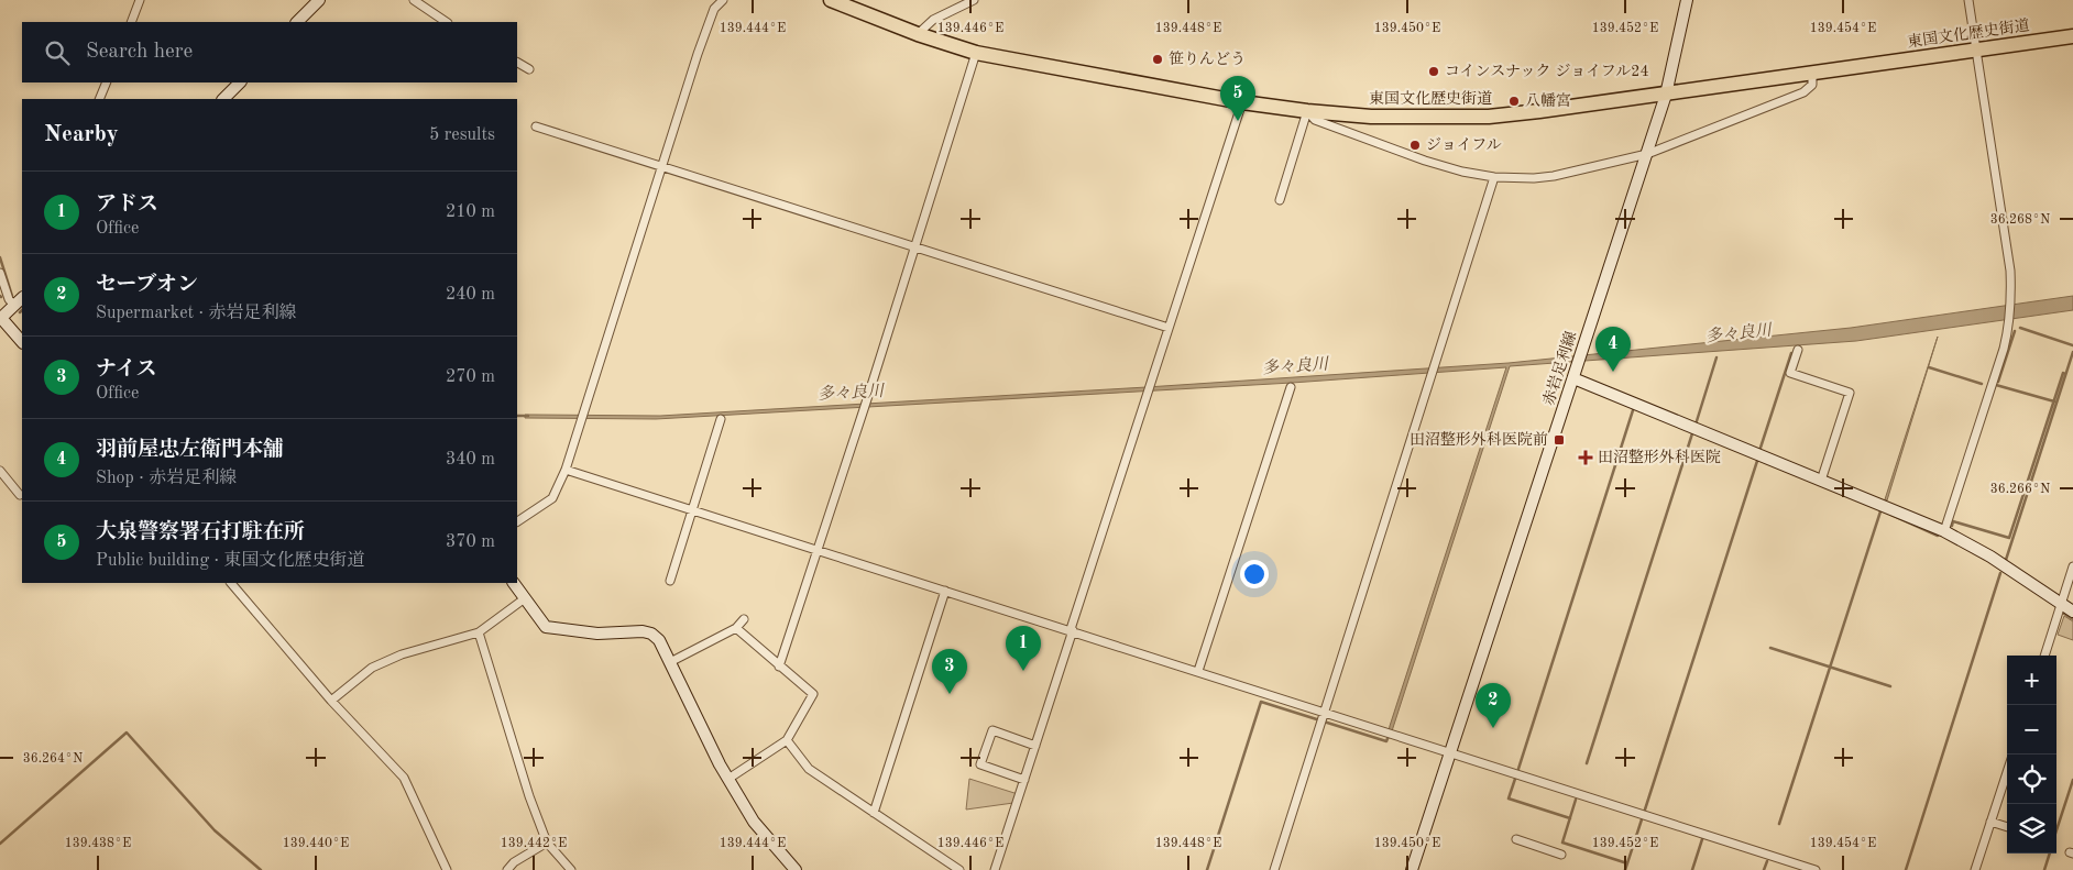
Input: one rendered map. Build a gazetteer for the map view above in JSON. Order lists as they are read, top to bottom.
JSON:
{
  "streets": {
    "highway": ["東国文化歴史街道"],
    "street": ["赤岩足利線"]
  },
  "crossings": [
    ["東国文化歴史街道", "赤岩足利線"]
  ],
  "water": ["多々良川"],
  "places": {
    "other": [
      "笹りんどう",
      "コインスナック ジョイフル24",
      "八幡宮",
      "ジョイフル"
    ],
    "transit": ["田沼整形外科医院前"],
    "health": ["田沼整形外科医院"]
  },
  "page": {
    "search": "Search here",
    "pins": [
      "5",
      "4",
      "1",
      "3",
      "2"
    ],
    "heading": ["Nearby", "5 results"],
    "list": [
      {
        "mark": "1",
        "name": "アドス",
        "note": "Office",
        "value": "210 m"
      },
      {
        "mark": "2",
        "name": "セーブオン",
        "note": "Supermarket · 赤岩足利線",
        "value": "240 m"
      },
      {
        "mark": "3",
        "name": "ナイス",
        "note": "Office",
        "value": "270 m"
      },
      {
        "mark": "4",
        "name": "羽前屋忠左衛門本舗",
        "note": "Shop · 赤岩足利線",
        "value": "340 m"
      },
      {
        "mark": "5",
        "name": "大泉警察署石打駐在所",
        "note": "Public building · 東国文化歴史街道",
        "value": "370 m"
      }
    ],
    "map_buttons": ["+", "−"]
  },
  "coordinates": [
    "139.444°E",
    "139.446°E",
    "139.448°E",
    "139.450°E",
    "139.452°E",
    "139.454°E",
    "36.268°N",
    "36.266°N",
    "36.264°N",
    "139.438°E",
    "139.440°E",
    "139.442°E"
  ]
}
